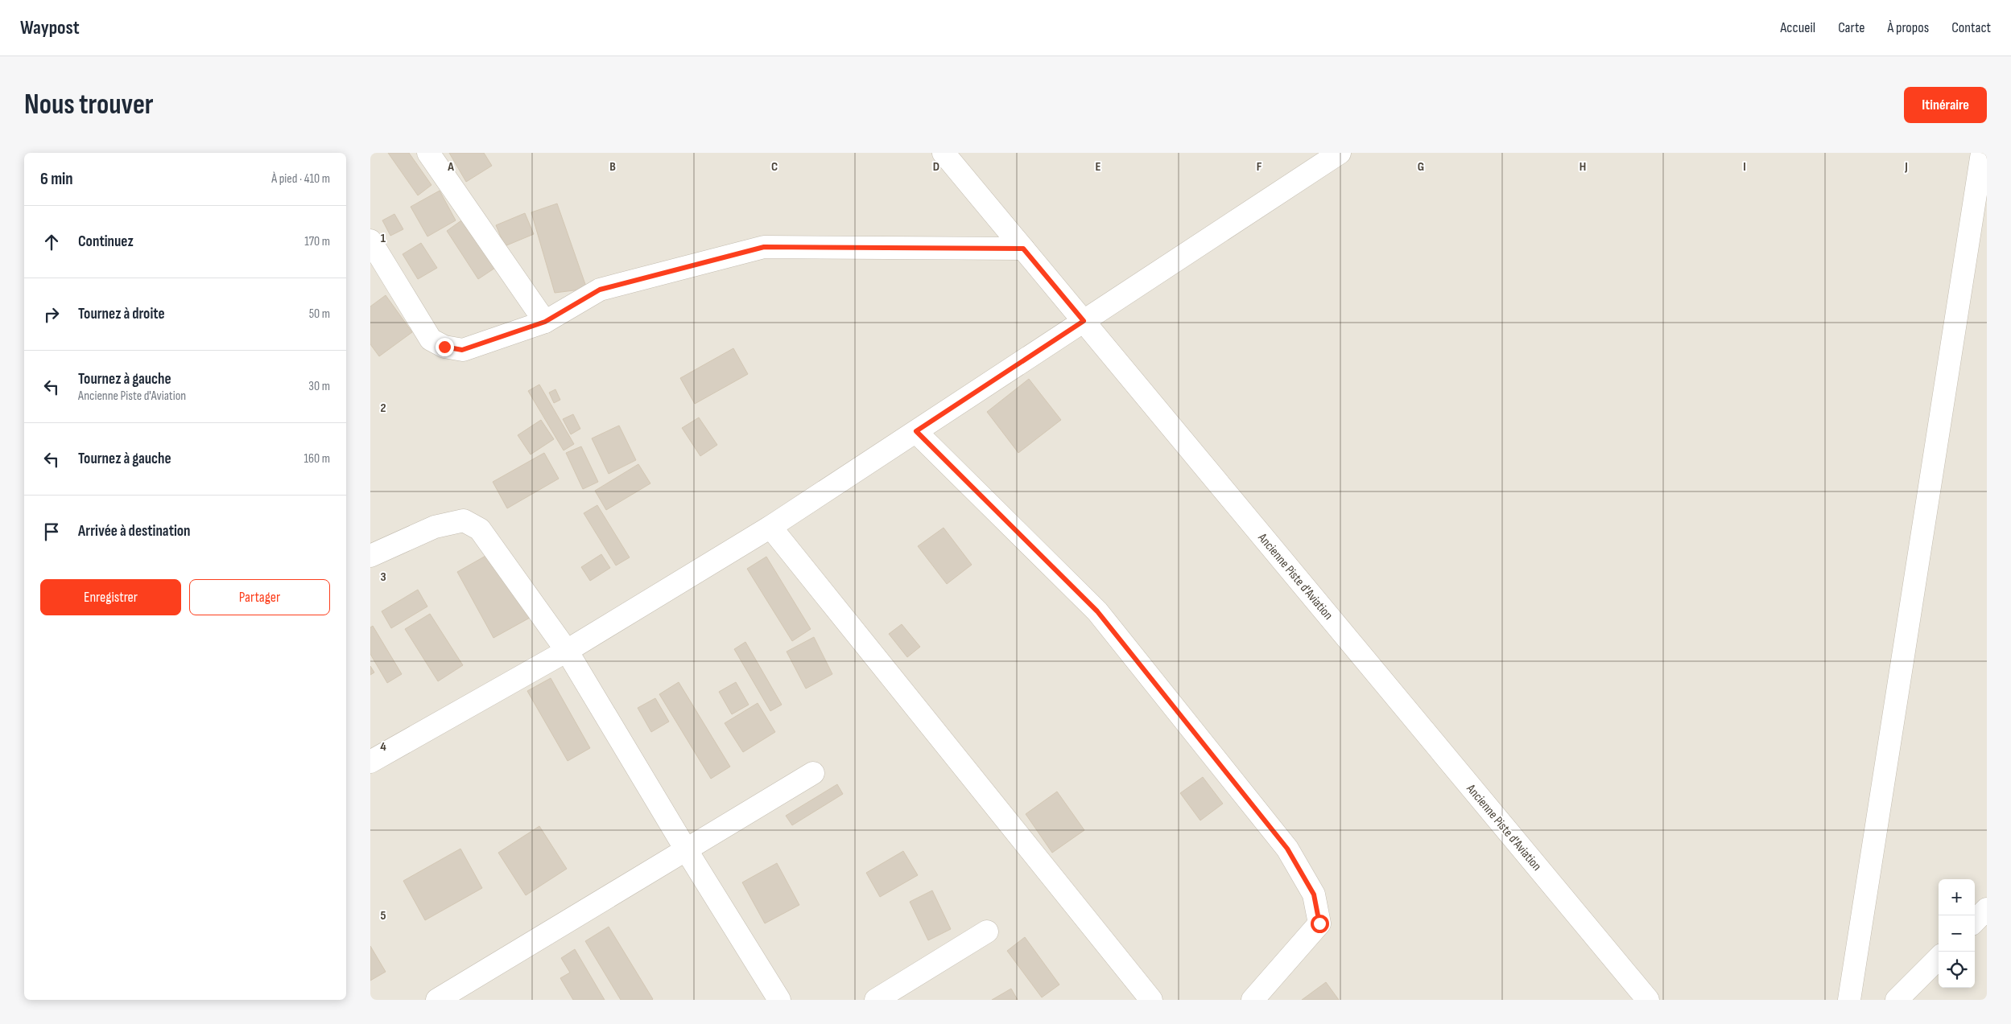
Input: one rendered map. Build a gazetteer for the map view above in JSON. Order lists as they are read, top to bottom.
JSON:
{
  "streets": {
    "street": ["Ancienne Piste d'Aviation"]
  },
  "page": {
    "header": "Waypost",
    "nav": [
      "Accueil",
      "Carte",
      "À propos",
      "Contact"
    ],
    "buttons": [
      "Itinéraire",
      ["Enregistrer", "Partager"]
    ],
    "title": "Nous trouver",
    "heading": ["6 min", "À pied · 410 m"],
    "list": [
      ["Continuez", "170 m"],
      ["Tournez à droite", "50 m"],
      ["Tournez à gauche", "Ancienne Piste d'Aviation", "30 m"],
      ["Tournez à gauche", "160 m"],
      "Arrivée à destination"
    ],
    "map_buttons": ["+", "−"]
  },
  "grid": {
    "columns": [
      "A",
      "B",
      "C",
      "D",
      "E",
      "F",
      "G",
      "H",
      "I",
      "J"
    ],
    "rows": [
      "1",
      "2",
      "3",
      "4",
      "5"
    ]
  }
}
